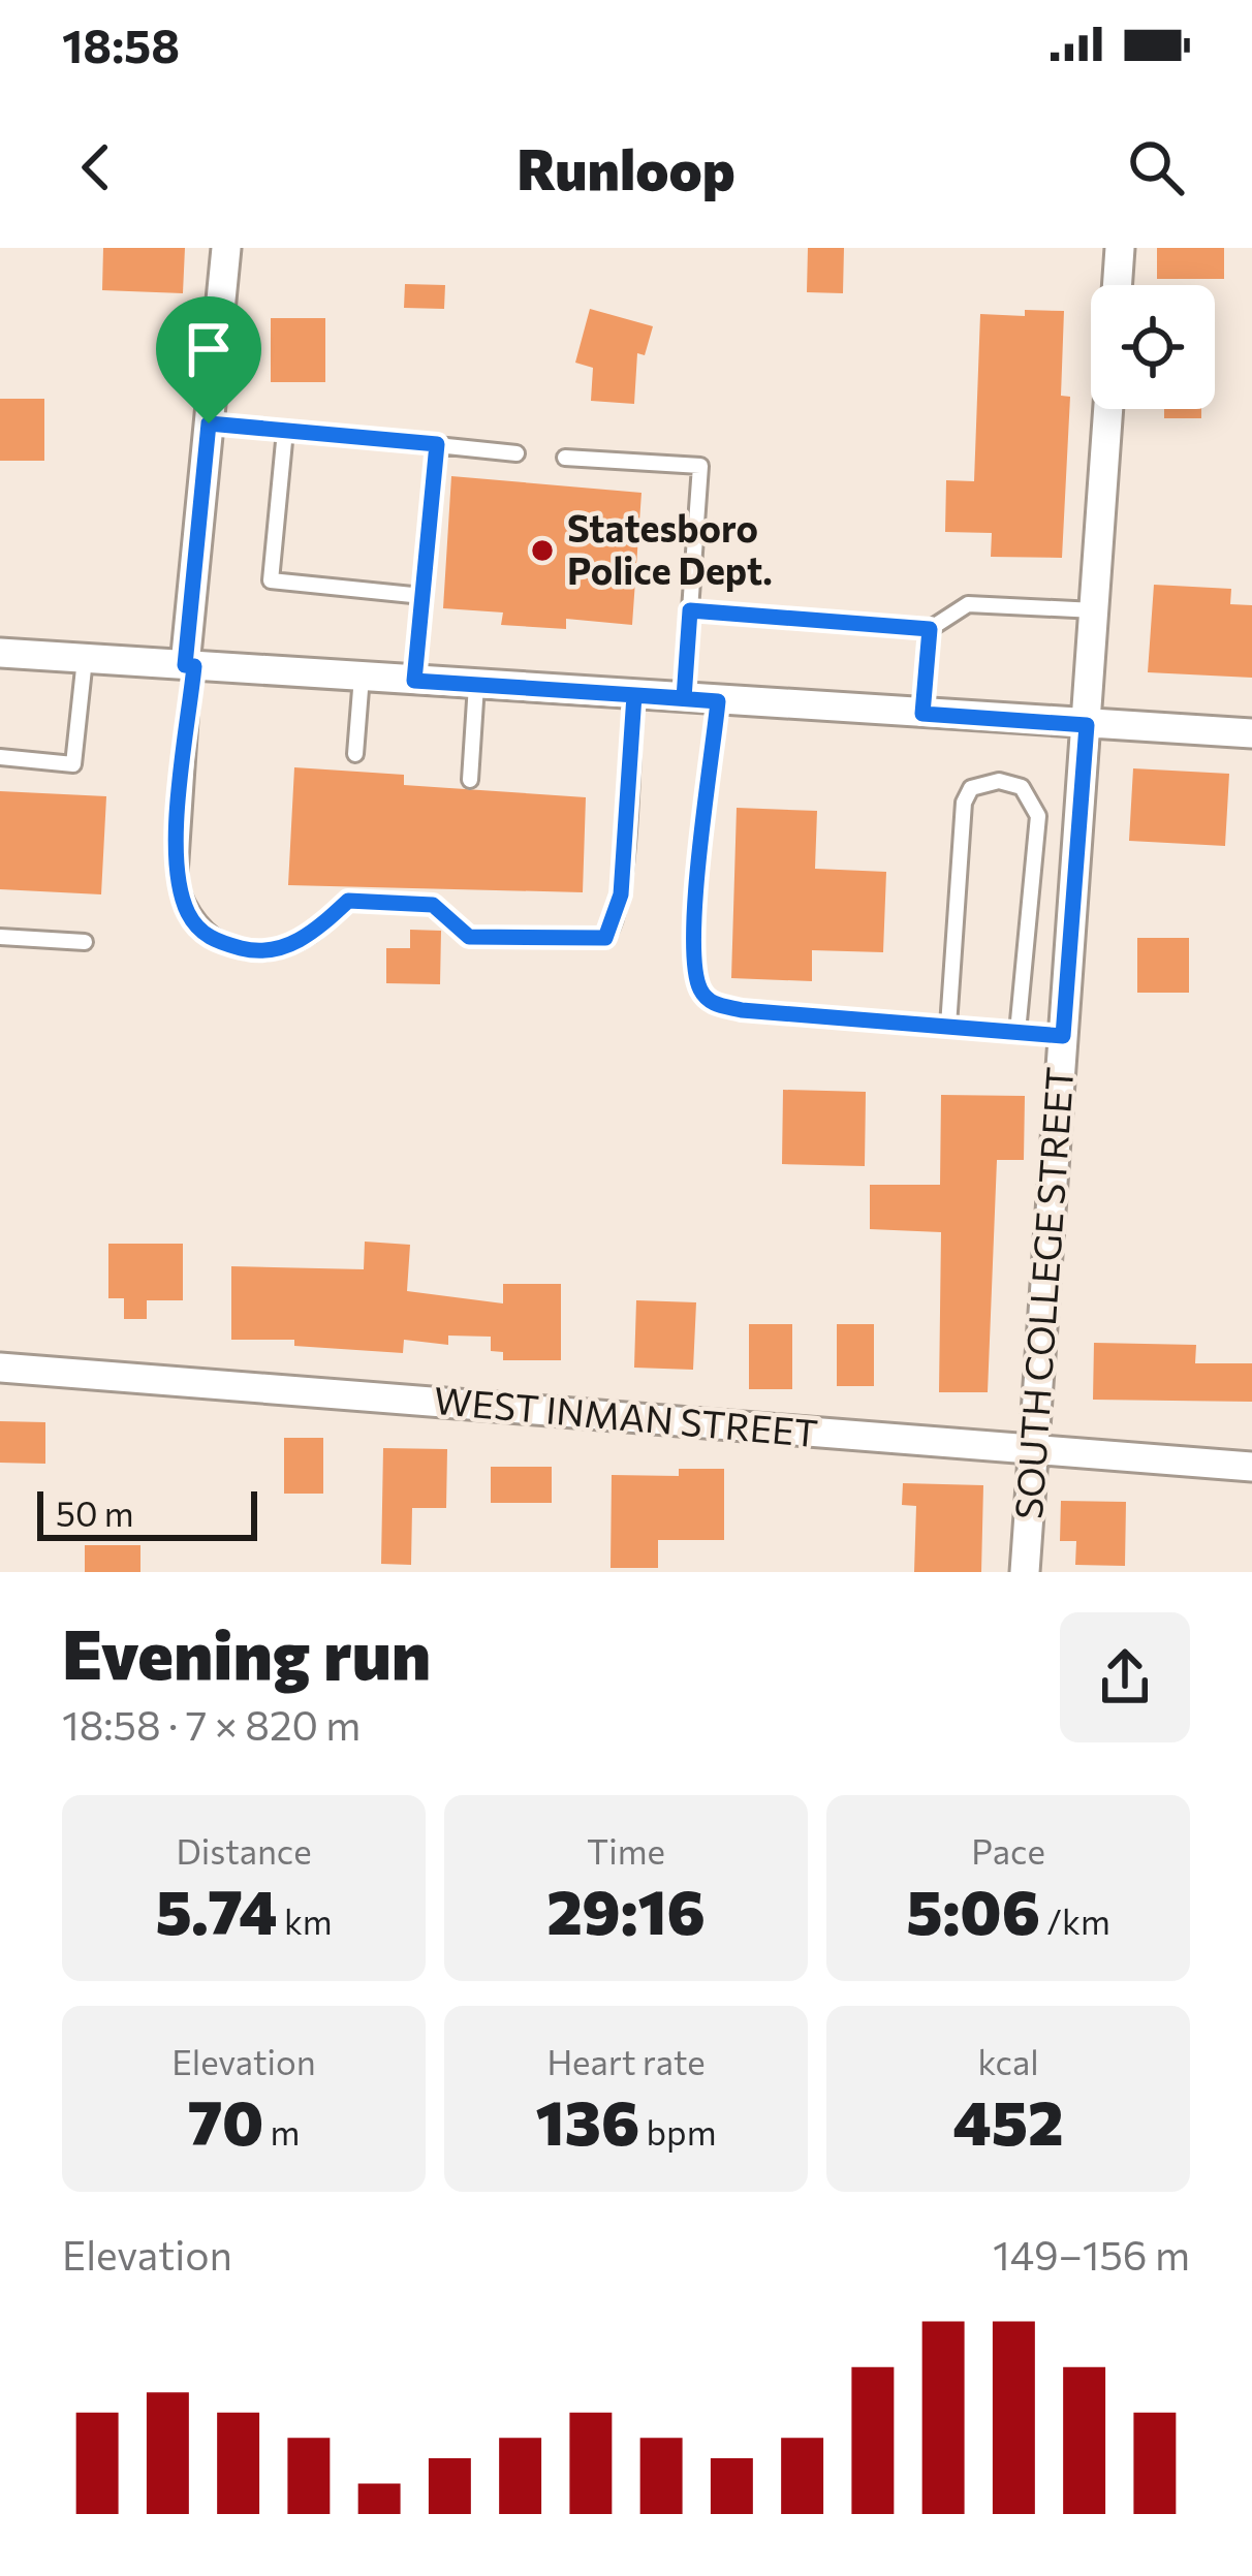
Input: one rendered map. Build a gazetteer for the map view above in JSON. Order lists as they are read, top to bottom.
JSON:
{
  "streets": {
    "street": ["SOUTH COLLEGE STREET", "WEST INMAN STREET"]
  },
  "crossings": [
    ["SOUTH COLLEGE STREET", "WEST INMAN STREET"]
  ],
  "places": ["Statesboro Police Dept."],
  "scale_bar": "50 m",
  "page": {
    "status": "18:58",
    "header": "Runloop",
    "scale": "50 m",
    "heading": ["Evening run", "18:58 · 7 × 820 m"],
    "stats": [
      ["Distance", "5.74 km"],
      ["Time", "29:16"],
      ["Pace", "5:06 /km"],
      ["Elevation", "70 m"],
      ["Heart rate", "136 bpm"],
      ["kcal", "452"]
    ],
    "chart": ["Elevation", "149–156 m"]
  }
}
